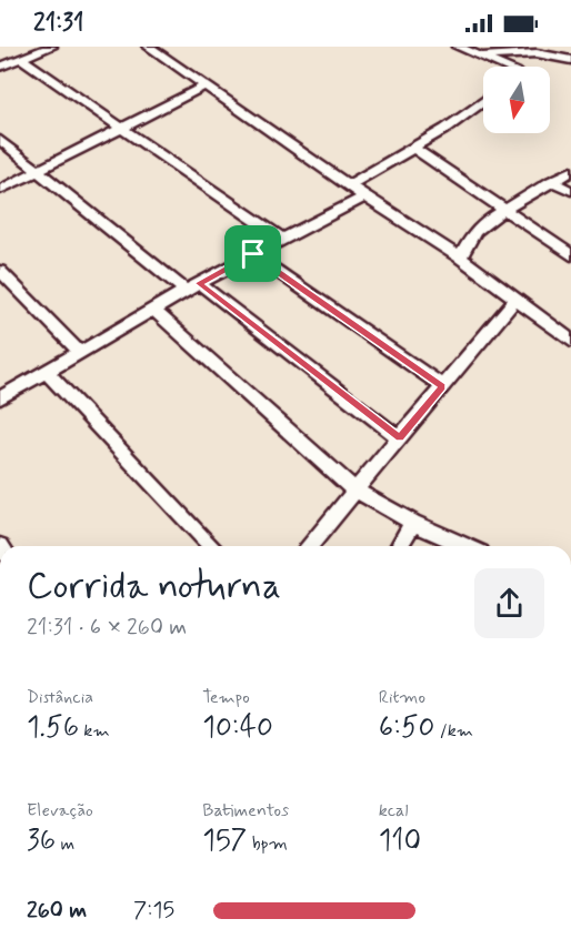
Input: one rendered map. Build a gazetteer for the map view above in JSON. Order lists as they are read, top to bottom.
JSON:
{
  "north": "bottom",
  "page": {
    "status": "21:31",
    "heading": ["Corrida noturna", "21:31 · 6 × 260 m"],
    "stats": [
      ["Distância", "1.56 km"],
      ["Tempo", "10:40"],
      ["Ritmo", "6:50 /km"],
      ["Elevação", "36 m"],
      ["Batimentos", "157 bpm"],
      ["kcal", "110"]
    ],
    "list": [
      {
        "name": "260 m",
        "note": "7:15"
      }
    ]
  }
}
